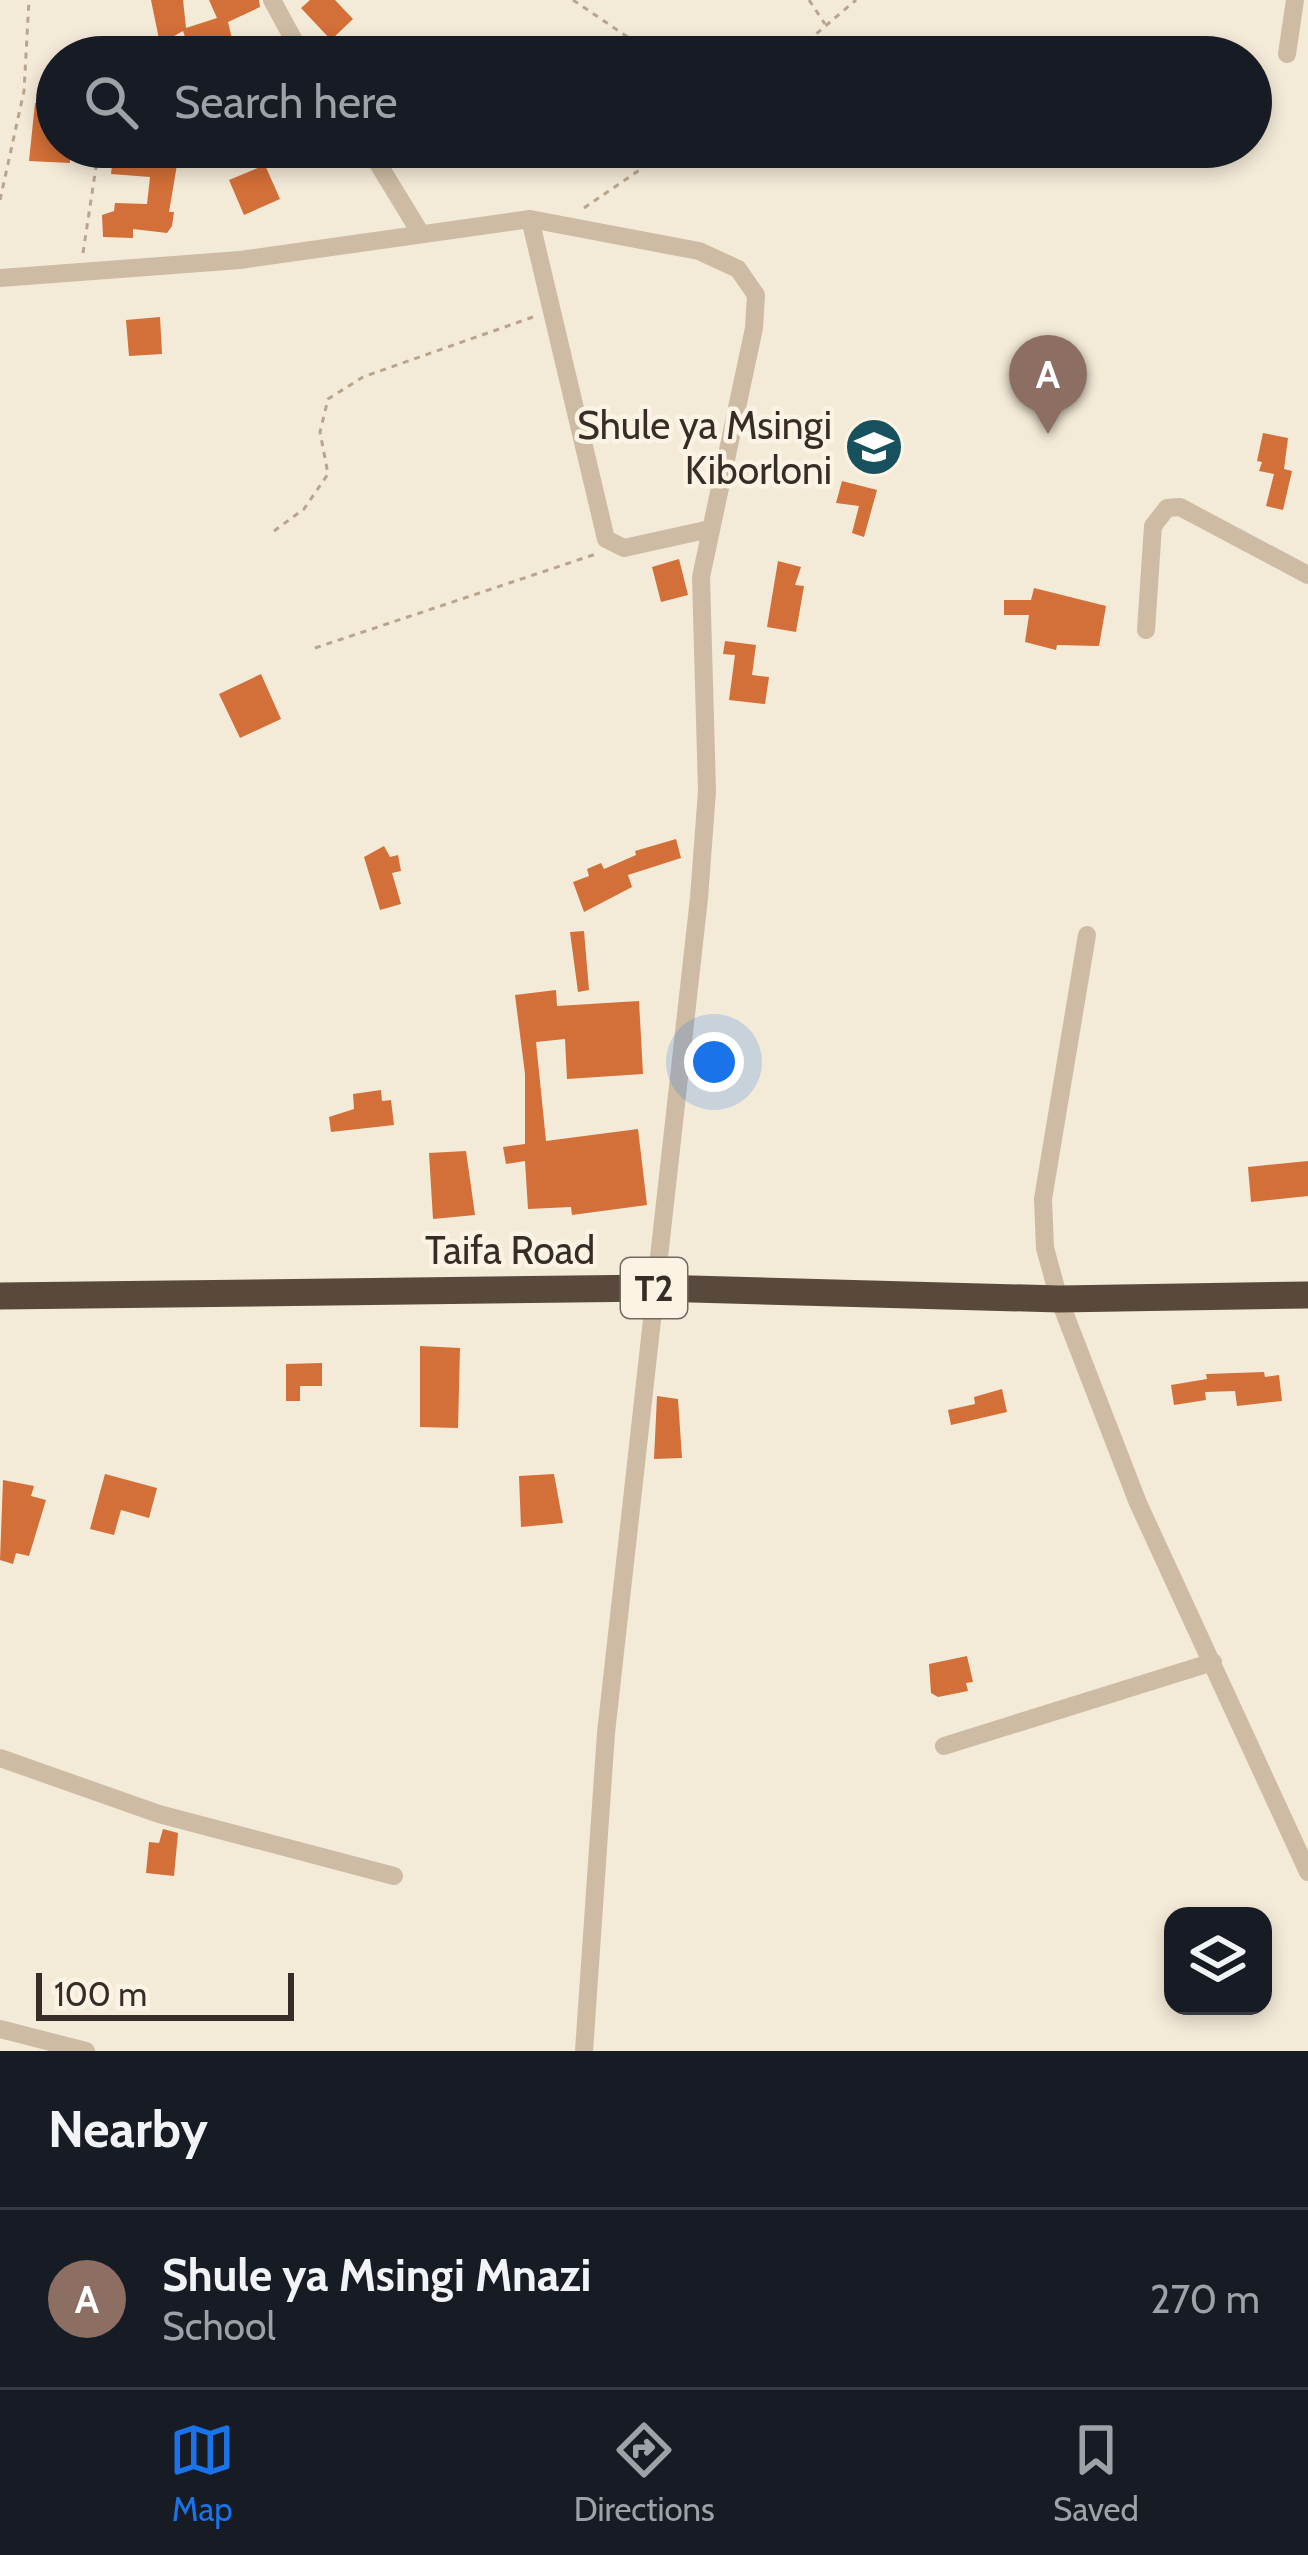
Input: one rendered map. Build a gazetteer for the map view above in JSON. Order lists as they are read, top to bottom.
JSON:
{
  "streets": {
    "highway": ["Taifa Road", "T2"]
  },
  "places": {
    "school or university": ["Shule ya Msingi Kiborloni"]
  },
  "scale_bar": "100 m",
  "page": {
    "search": "Search here",
    "pins": "A",
    "scale": "100 m",
    "heading": "Nearby",
    "list": [
      {
        "mark": "A",
        "name": "Shule ya Msingi Mnazi",
        "note": "School",
        "value": "270 m"
      }
    ],
    "nav": ["Map", "Directions", "Saved"]
  }
}
